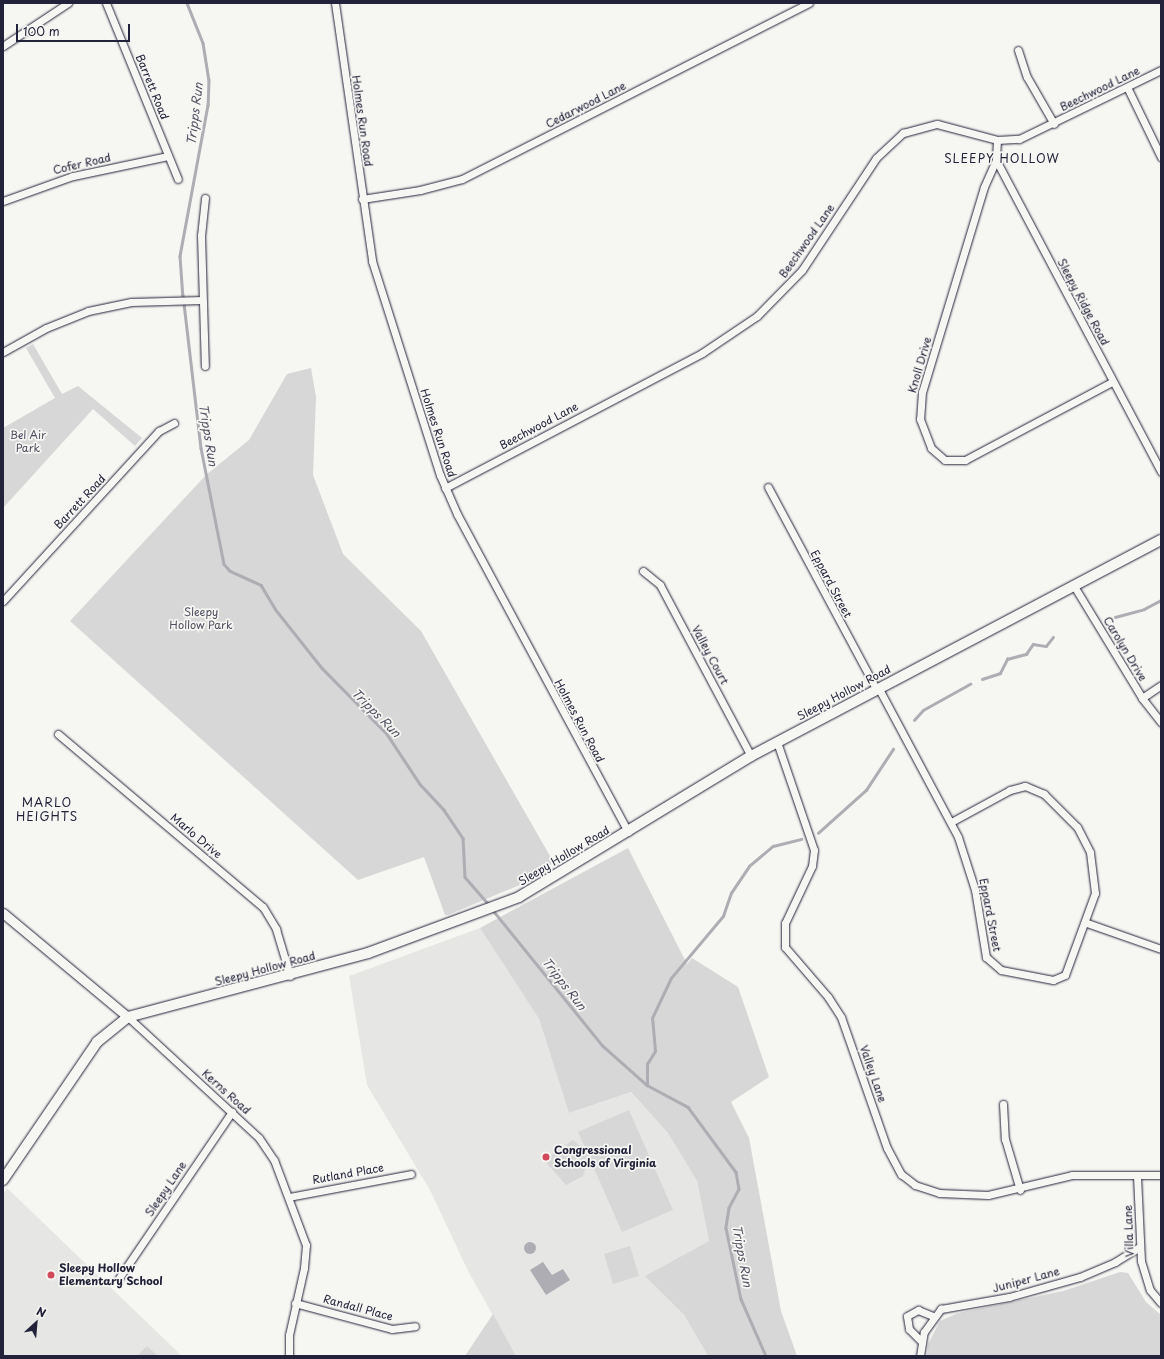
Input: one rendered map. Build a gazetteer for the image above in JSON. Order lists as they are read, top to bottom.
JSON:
{
  "streets": {
    "main road": ["Sleepy Hollow Road"],
    "street": [
      "Barrett Road",
      "Beechwood Lane",
      "Cedarwood Lane",
      "Holmes Run Road",
      "Cofer Road",
      "Sleepy Ridge Road",
      "Knoll Drive",
      "Eppard Street",
      "Carolyn Drive",
      "Valley Court",
      "Marlo Drive",
      "Valley Lane",
      "Kerns Road",
      "Rutland Place",
      "Sleepy Lane",
      "Villa Lane",
      "Juniper Lane",
      "Randall Place"
    ]
  },
  "crossings": [
    ["Barrett Road", "Cofer Road"],
    ["Beechwood Lane", "Holmes Run Road"],
    ["Cedarwood Lane", "Holmes Run Road"],
    ["Holmes Run Road", "Sleepy Hollow Road"],
    ["Sleepy Ridge Road", "Knoll Drive"],
    ["Eppard Street", "Sleepy Hollow Road"],
    ["Carolyn Drive", "Sleepy Hollow Road"],
    ["Valley Court", "Sleepy Hollow Road"],
    ["Sleepy Hollow Road", "Marlo Drive"],
    ["Sleepy Hollow Road", "Valley Lane"],
    ["Sleepy Hollow Road", "Kerns Road"],
    ["Valley Lane", "Villa Lane"],
    ["Kerns Road", "Rutland Place"],
    ["Kerns Road", "Sleepy Lane"],
    ["Kerns Road", "Randall Place"],
    ["Villa Lane", "Juniper Lane"]
  ],
  "districts": ["SLEEPY HOLLOW", "MARLO HEIGHTS"],
  "water": ["Tripps Run"],
  "parks": ["Bel Air Park", "Sleepy Hollow Park"],
  "places": ["Congressional Schools of Virginia", "Sleepy Hollow Elementary School"],
  "scale_bar": "100 m",
  "north": "top right"
}
